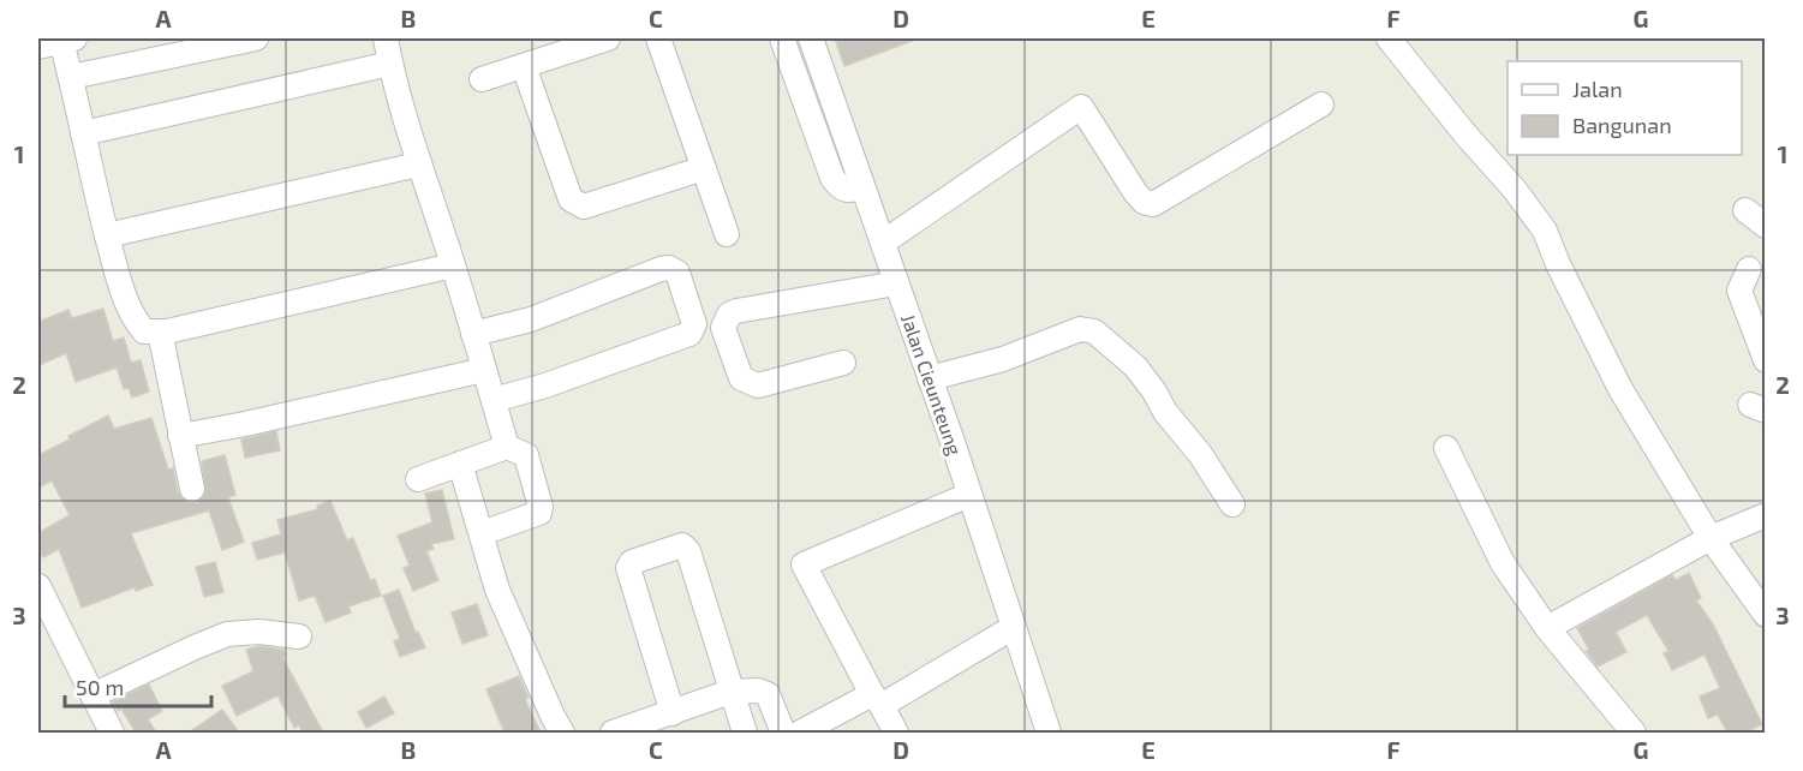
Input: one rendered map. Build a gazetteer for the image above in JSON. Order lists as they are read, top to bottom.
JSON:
{
  "streets": {
    "street": ["Jalan Cieunteung"]
  },
  "legend": ["Jalan", "Bangunan"],
  "scale_bar": "50 m",
  "grid": {
    "columns": [
      "A",
      "B",
      "C",
      "D",
      "E",
      "F",
      "G"
    ],
    "rows": ["1", "2", "3"]
  }
}
